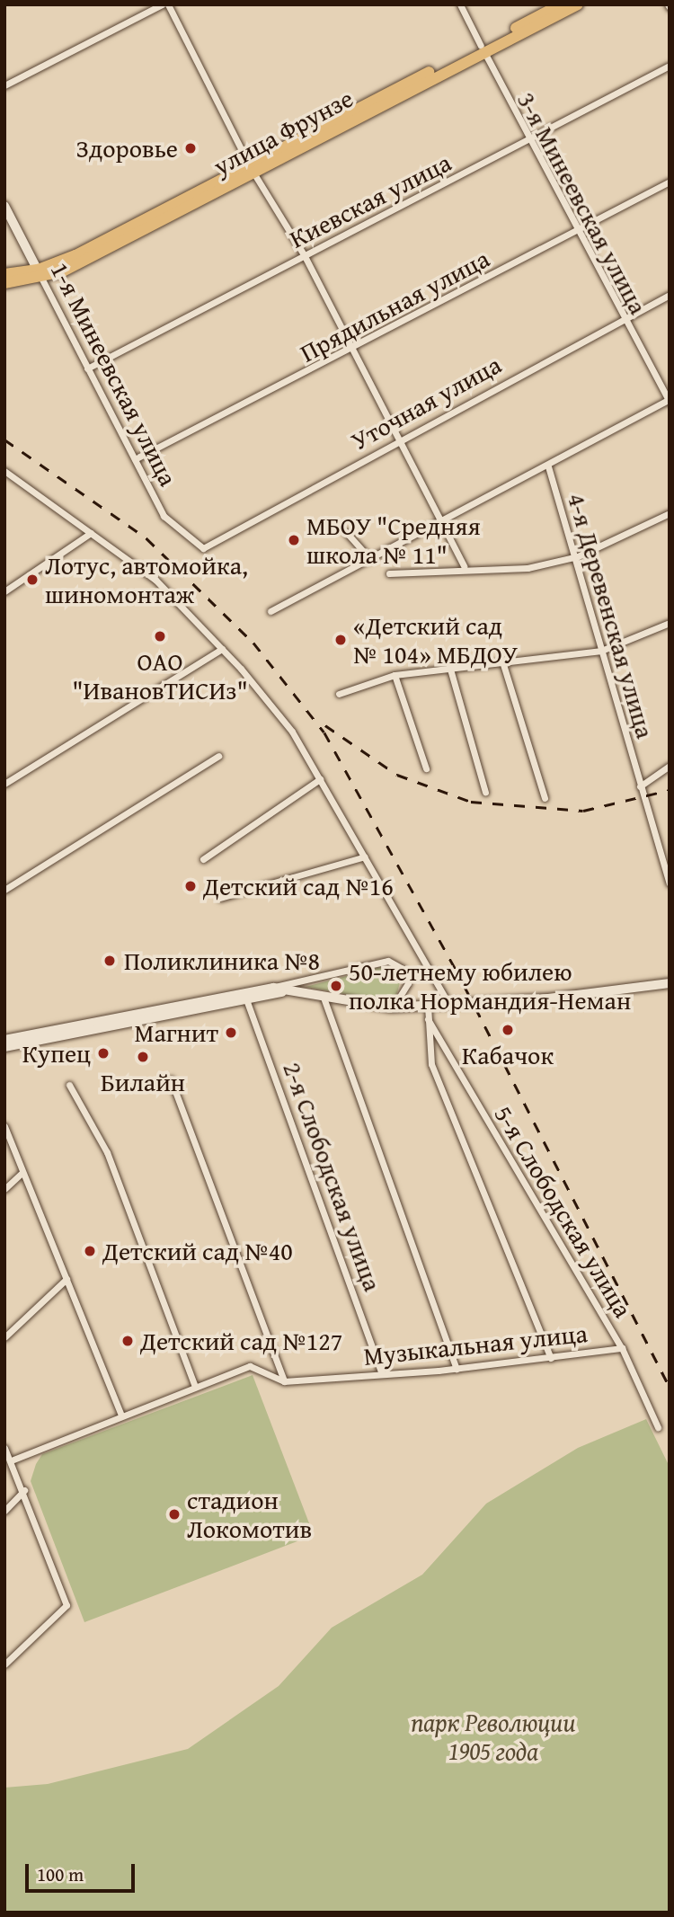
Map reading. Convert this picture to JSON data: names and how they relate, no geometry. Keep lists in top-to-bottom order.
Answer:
{
  "streets": {
    "highway": ["улица Фрунзе"],
    "street": [
      "Киевская улица",
      "3-я Минеевская улица",
      "Прядильная улица",
      "1-я Минеевская улица",
      "Уточная улица",
      "4-я Деревенская улица",
      "2-я Слободская улица",
      "5-я Слободская улица",
      "Музыкальная улица"
    ]
  },
  "crossings": [
    ["улица Фрунзе", "3-я Минеевская улица"],
    ["улица Фрунзе", "1-я Минеевская улица"],
    ["Киевская улица", "3-я Минеевская улица"],
    ["Киевская улица", "1-я Минеевская улица"],
    ["3-я Минеевская улица", "Прядильная улица"],
    ["3-я Минеевская улица", "Уточная улица"],
    ["Прядильная улица", "1-я Минеевская улица"],
    ["1-я Минеевская улица", "Уточная улица"],
    ["2-я Слободская улица", "Музыкальная улица"],
    ["5-я Слободская улица", "Музыкальная улица"]
  ],
  "parks": ["парк Революции 1905 года"],
  "places": [
    "Здоровье",
    "МБОУ \"Средняя школа № 11\"",
    "Лотус, автомойка, шиномонтаж",
    "ОАО \"ИвановТИСИз\"",
    "«Детский сад № 104» МБДОУ",
    "Детский сад №16",
    "Поликлиника №8",
    "50-летнему юбилею полка Нормандия-Неман",
    "Кабачок",
    "Магнит",
    "Купец",
    "Билайн",
    "Детский сад №40",
    "Детский сад №127",
    "стадион Локомотив"
  ],
  "scale_bar": "100 m"
}
